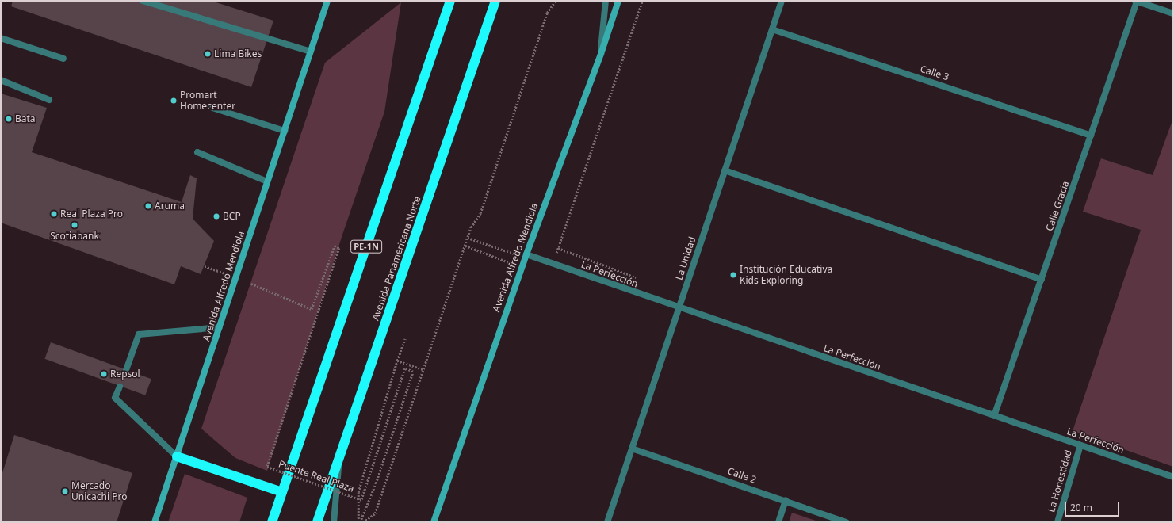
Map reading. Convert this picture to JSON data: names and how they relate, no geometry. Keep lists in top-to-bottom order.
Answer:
{
  "streets": {
    "highway": ["PE-1N", "Avenida Panamericana Norte"],
    "main road": ["Avenida Alfredo Mendiola"],
    "street": [
      "Calle 3",
      "Calle Gracia",
      "La Unidad",
      "La Perfección",
      "Calle 2",
      "La Honestidad"
    ],
    "path": ["Puente Real Plaza"]
  },
  "crossings": [
    ["Calle 3", "Calle Gracia"],
    ["Calle 3", "La Unidad"],
    ["Calle Gracia", "La Perfección"],
    ["Avenida Alfredo Mendiola", "La Perfección"],
    ["La Unidad", "La Perfección"],
    ["La Unidad", "Calle 2"],
    ["La Perfección", "La Honestidad"]
  ],
  "places": [
    "Lima Bikes",
    "Promart Homecenter",
    "Bata",
    "Aruma",
    "Real Plaza Pro",
    "BCP",
    "Scotiabank",
    "Institución Educativa Kids Exploring",
    "Repsol",
    "Mercado Unicachi Pro"
  ],
  "scale_bar": "20 m"
}
